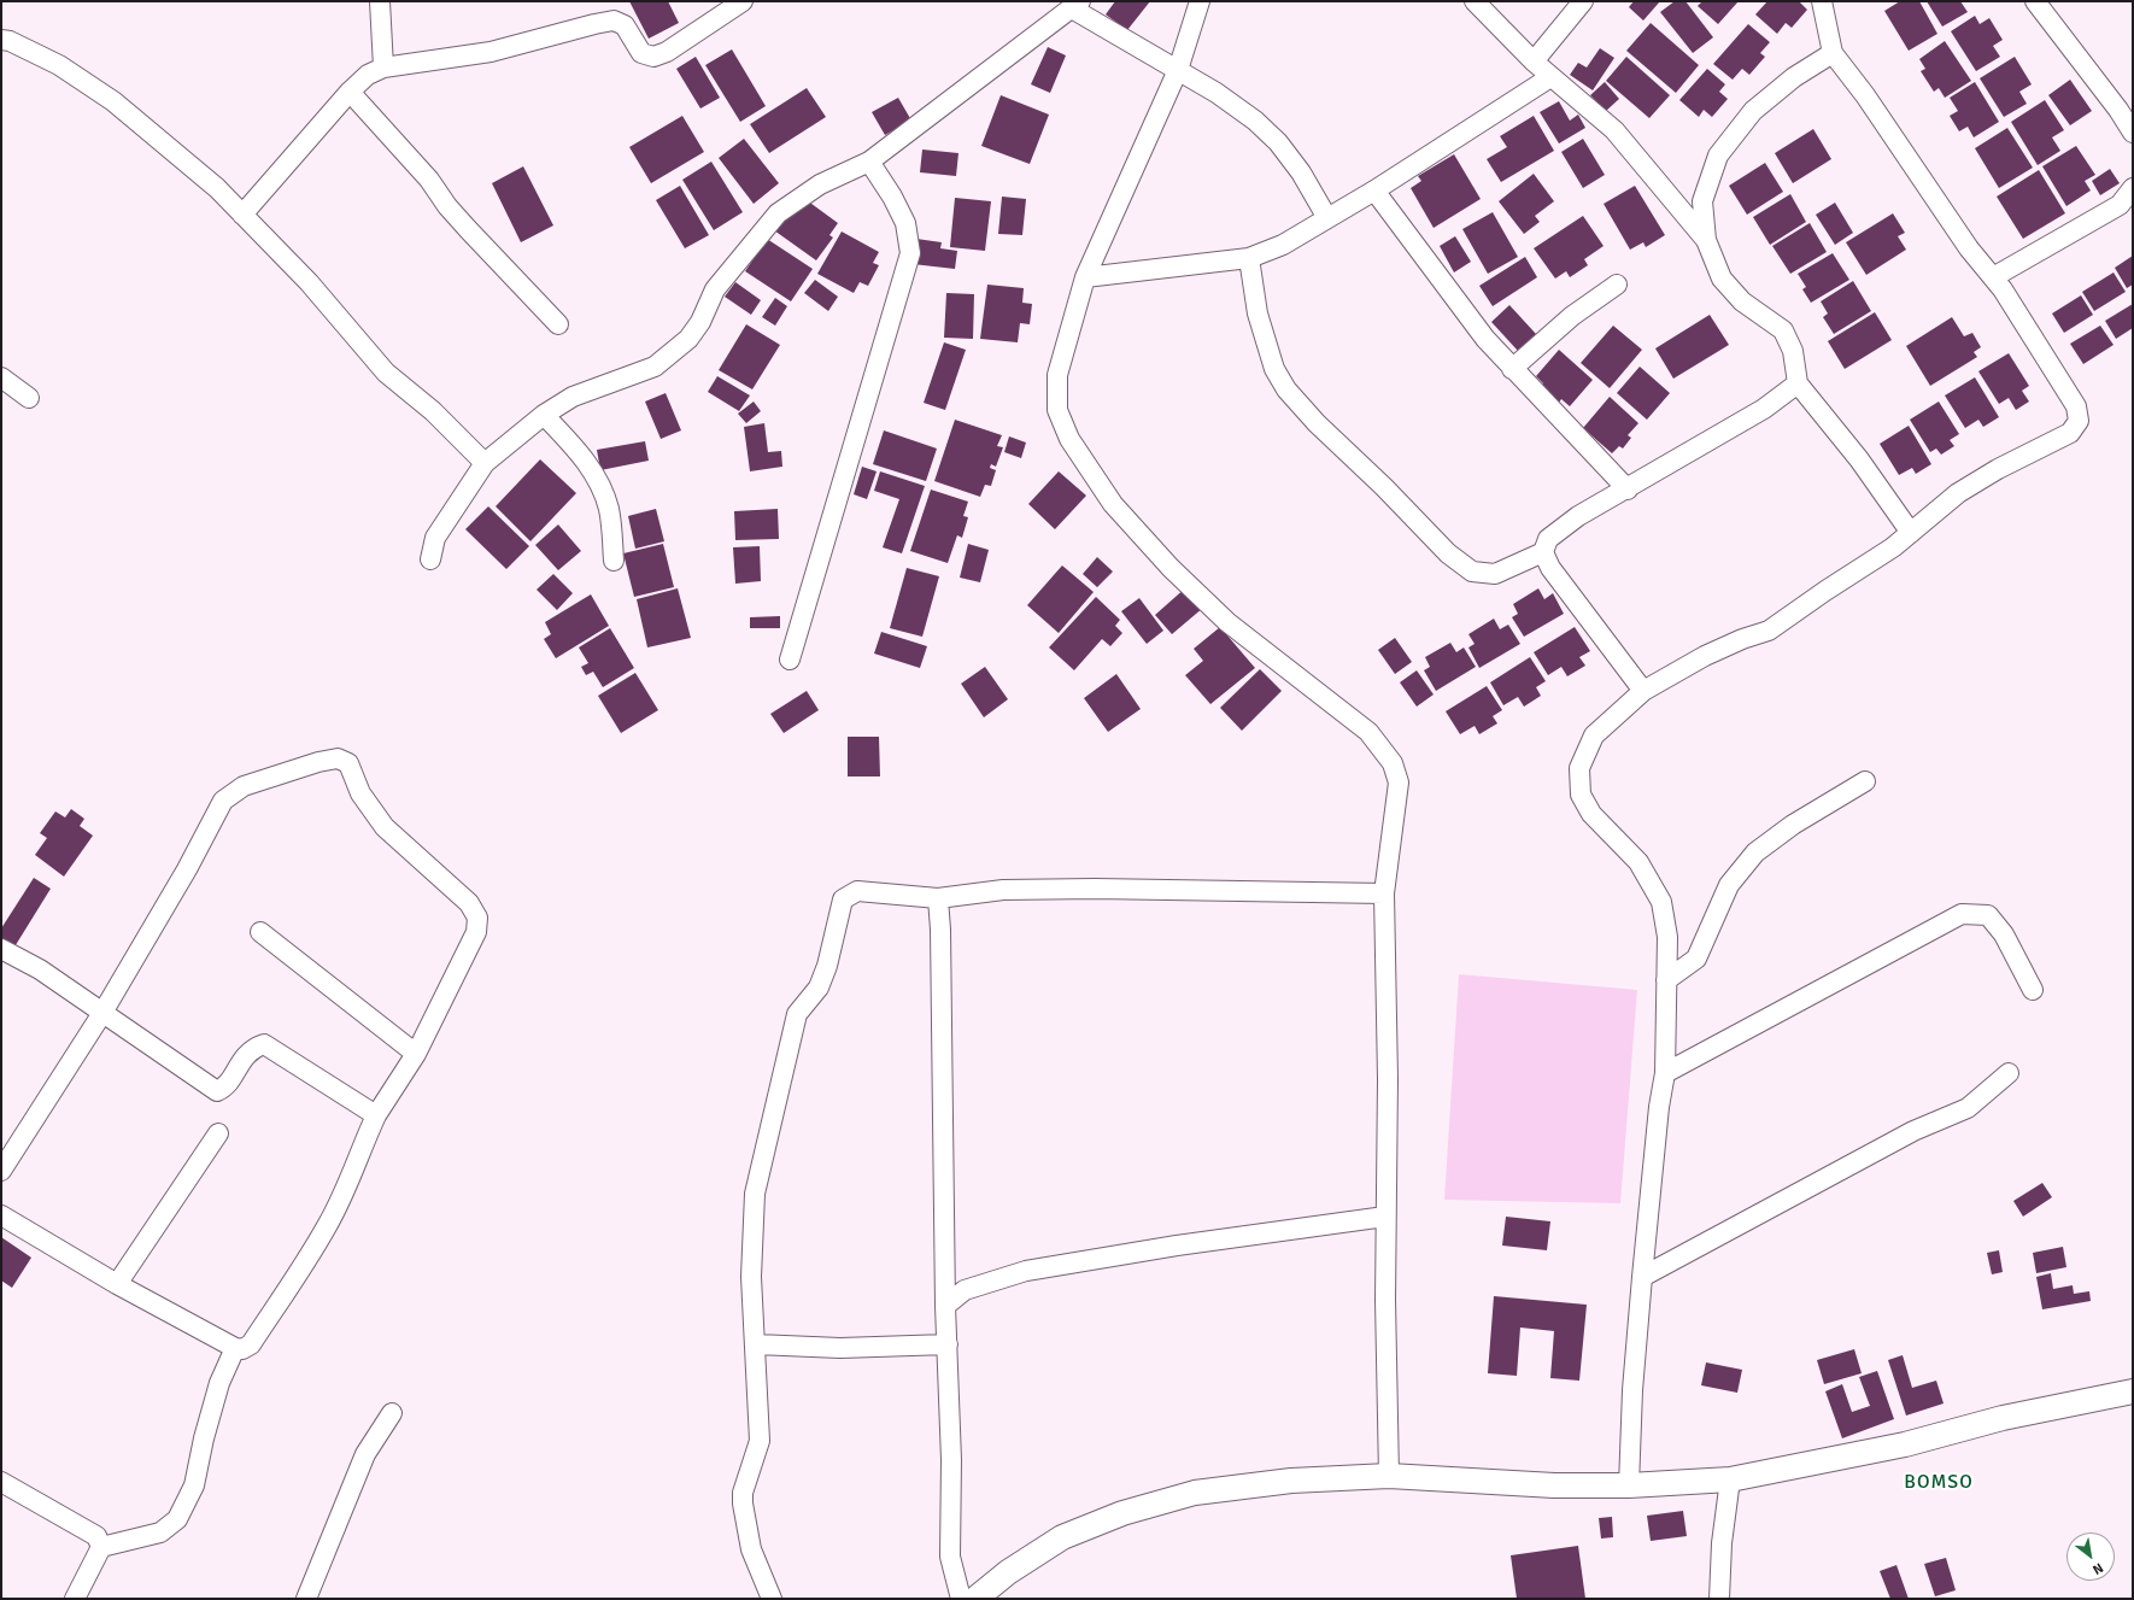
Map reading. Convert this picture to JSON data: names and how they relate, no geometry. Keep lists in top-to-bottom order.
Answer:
{
  "districts": ["BOMSO"],
  "north": "bottom right"
}
